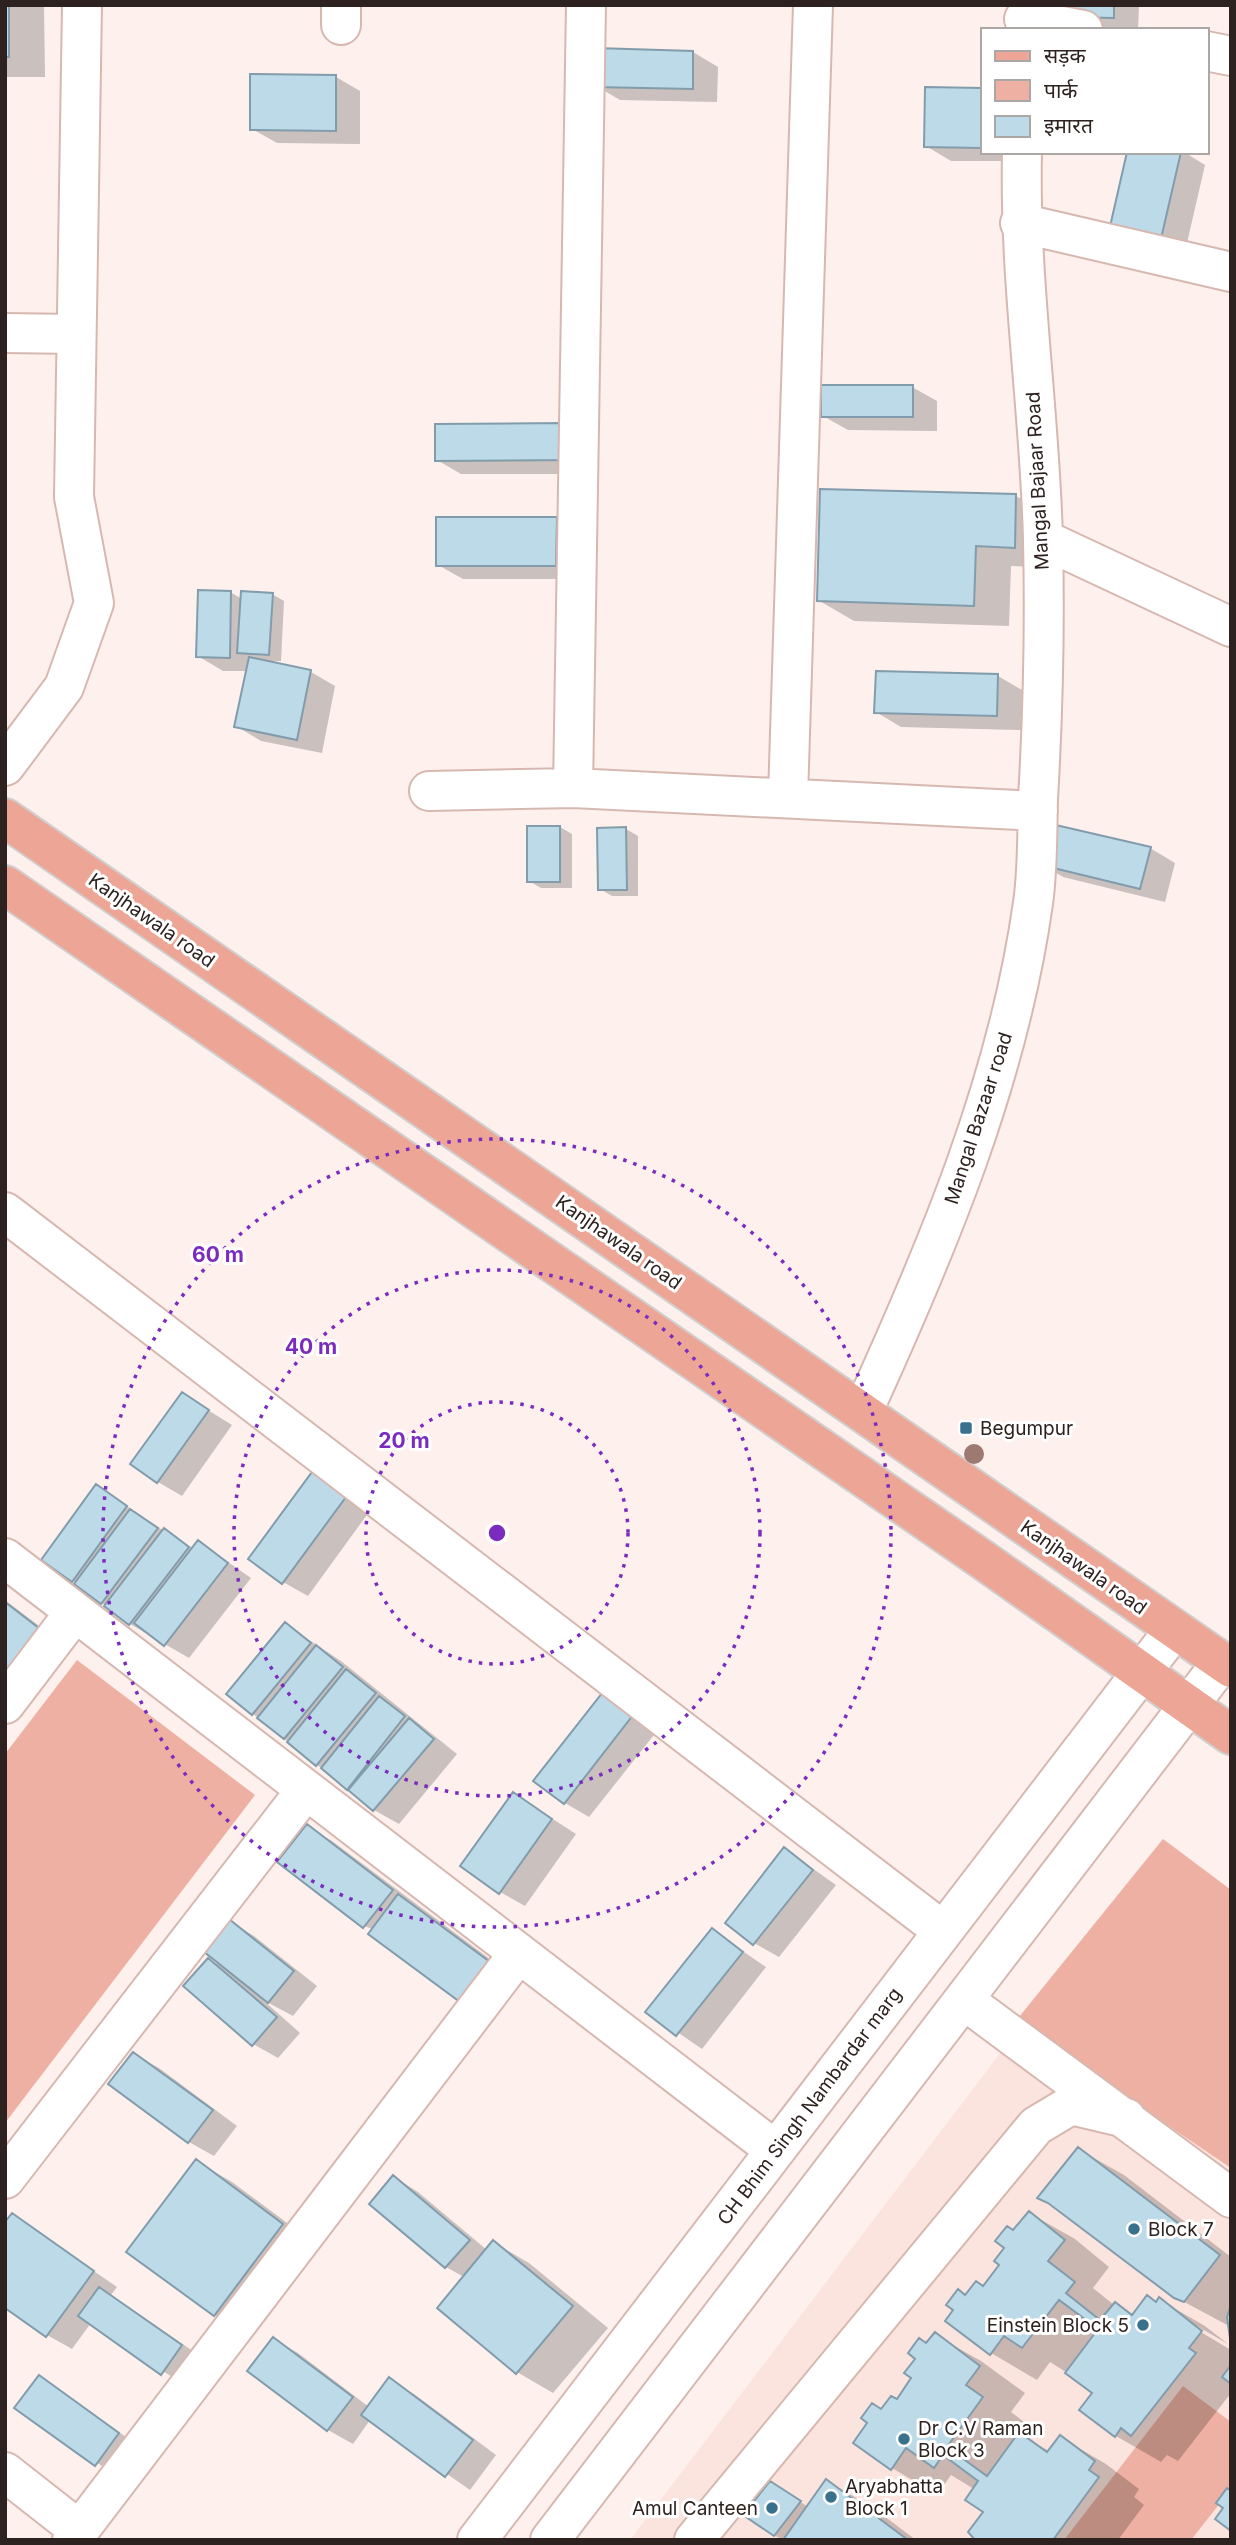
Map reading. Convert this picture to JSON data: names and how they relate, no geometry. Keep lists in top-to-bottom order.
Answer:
{
  "streets": {
    "main road": ["Kanjhawala road"],
    "street": ["Mangal Bajaar Road", "Mangal Bazaar road", "CH Bhim Singh Nambardar marg"]
  },
  "crossings": [
    ["Mangal Bajaar Road", "Mangal Bazaar road"],
    ["Kanjhawala road", "Mangal Bazaar road"],
    ["Kanjhawala road", "CH Bhim Singh Nambardar marg"]
  ],
  "places": {
    "transit": ["Begumpur"],
    "other": [
      "Block 7",
      "Einstein Block 5",
      "Dr C.V Raman Block 3",
      "Aryabhatta Block 1",
      "Amul Canteen"
    ]
  },
  "legend": ["सड़क", "पार्क", "इमारत"],
  "rings": ["60 m", "40 m", "20 m"]
}
